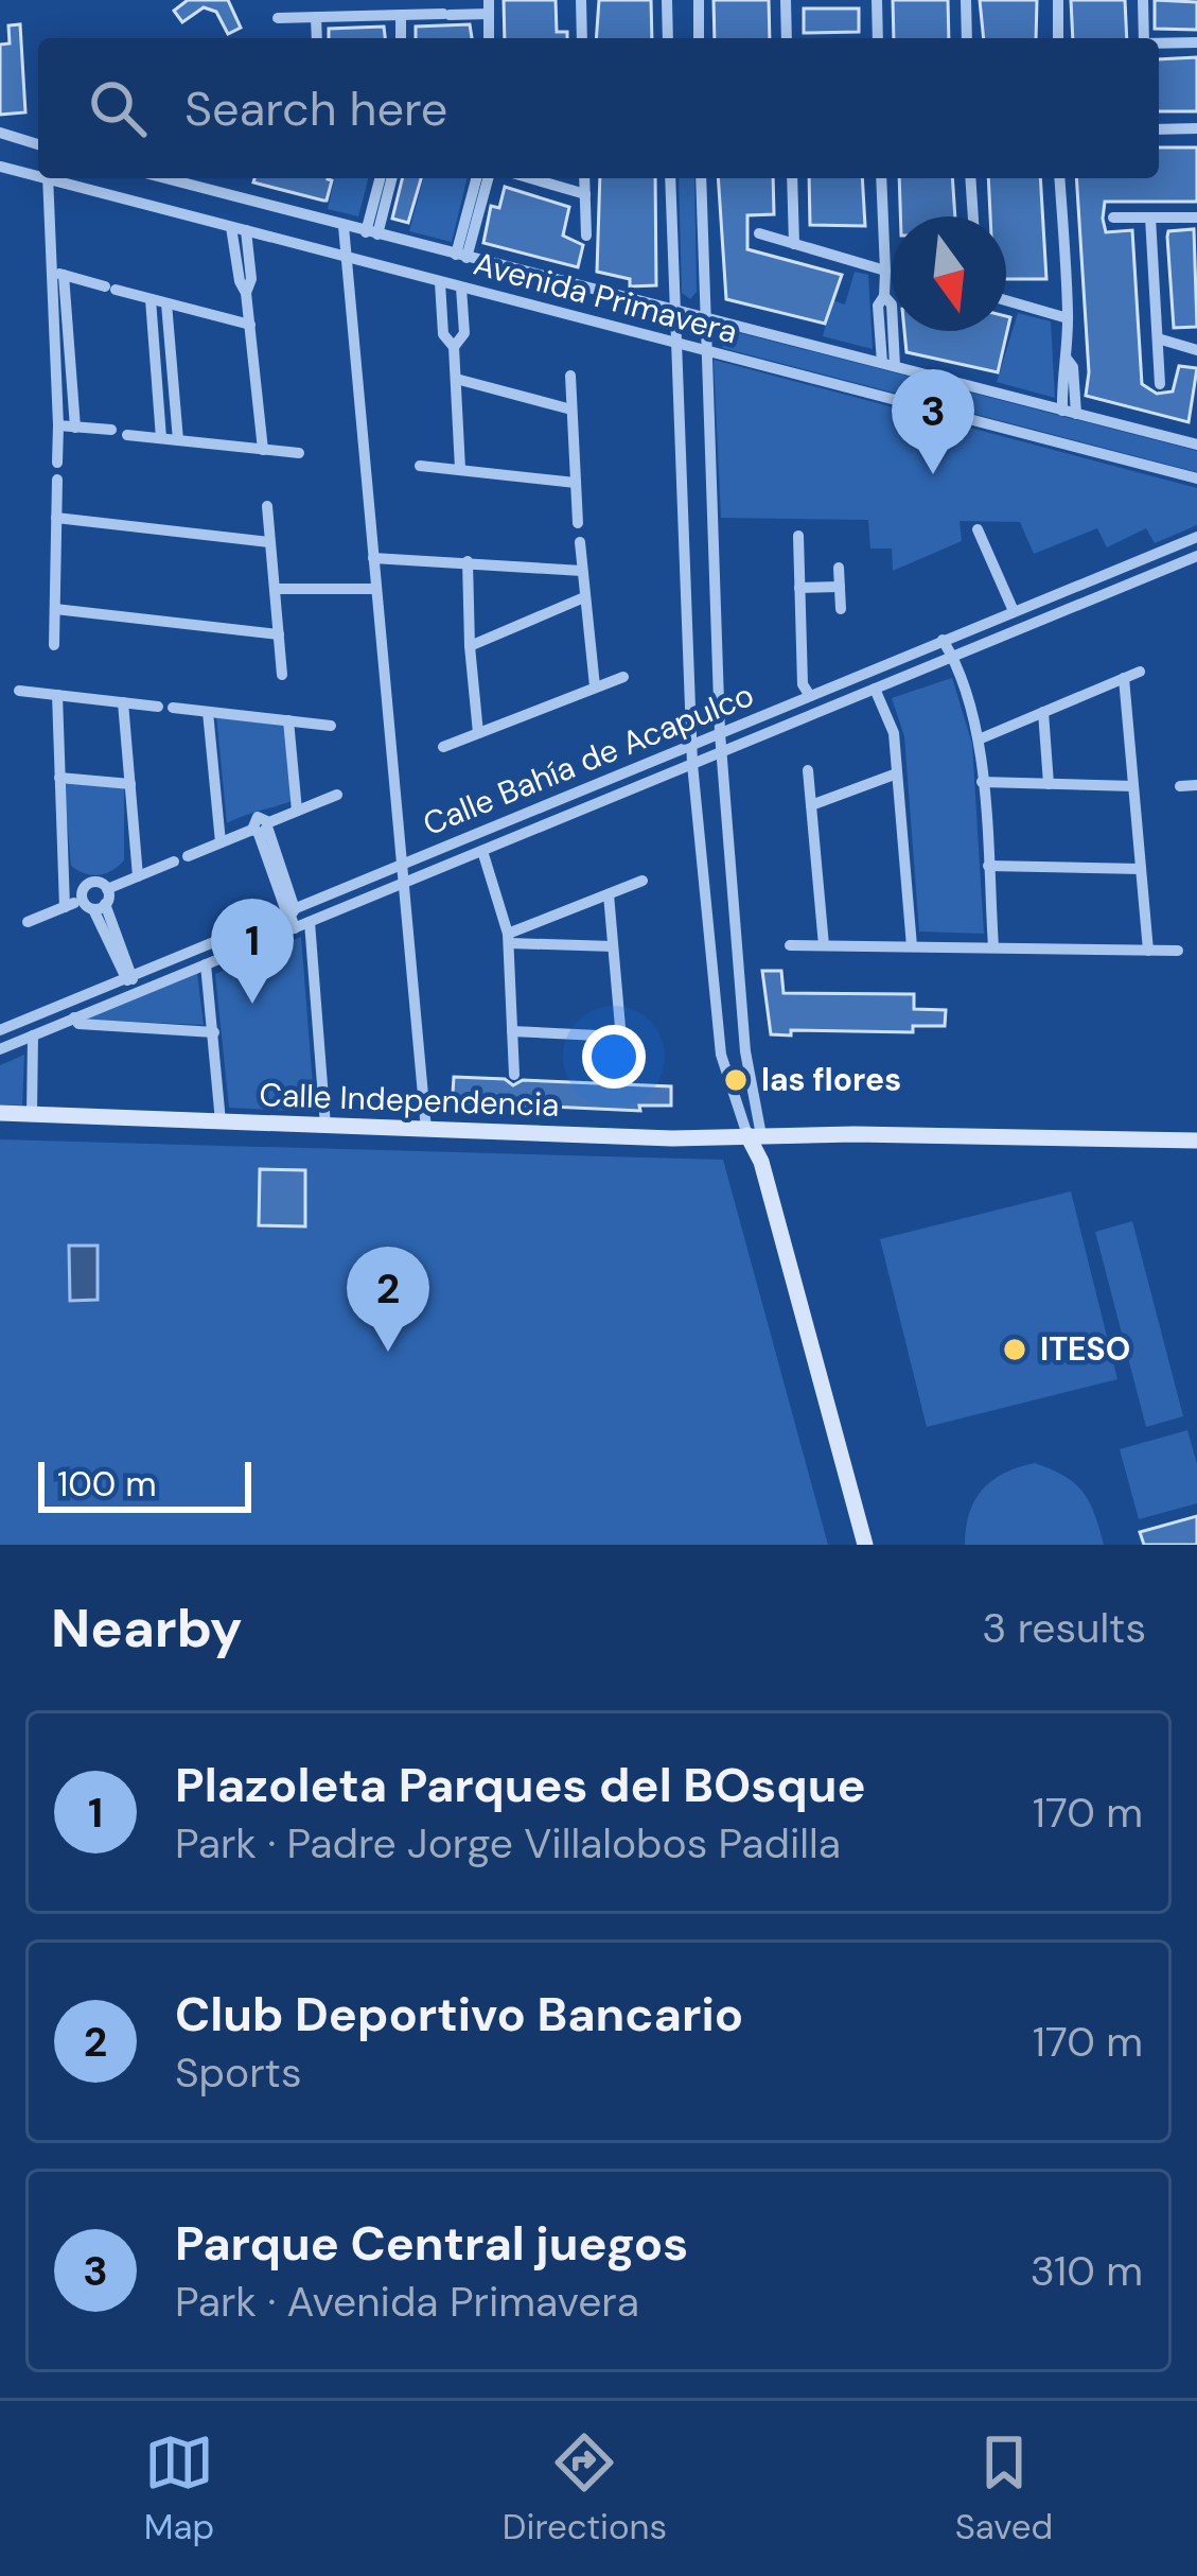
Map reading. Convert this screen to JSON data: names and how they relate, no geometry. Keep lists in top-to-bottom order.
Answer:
{
  "streets": {
    "street": ["Avenida Primavera", "Calle Bahía de Acapulco", "Calle Independencia"]
  },
  "places": ["las flores", "ITESO"],
  "scale_bar": "100 m",
  "north": "bottom",
  "page": {
    "search": "Search here",
    "pins": ["3", "1", "2"],
    "scale": "100 m",
    "heading": ["Nearby", "3 results"],
    "list": [
      {
        "mark": "1",
        "name": "Plazoleta Parques del BOsque",
        "note": "Park · Padre Jorge Villalobos Padilla",
        "value": "170 m"
      },
      {
        "mark": "2",
        "name": "Club Deportivo Bancario",
        "note": "Sports",
        "value": "170 m"
      },
      {
        "mark": "3",
        "name": "Parque Central juegos",
        "note": "Park · Avenida Primavera",
        "value": "310 m"
      }
    ],
    "nav": ["Map", "Directions", "Saved"]
  }
}
